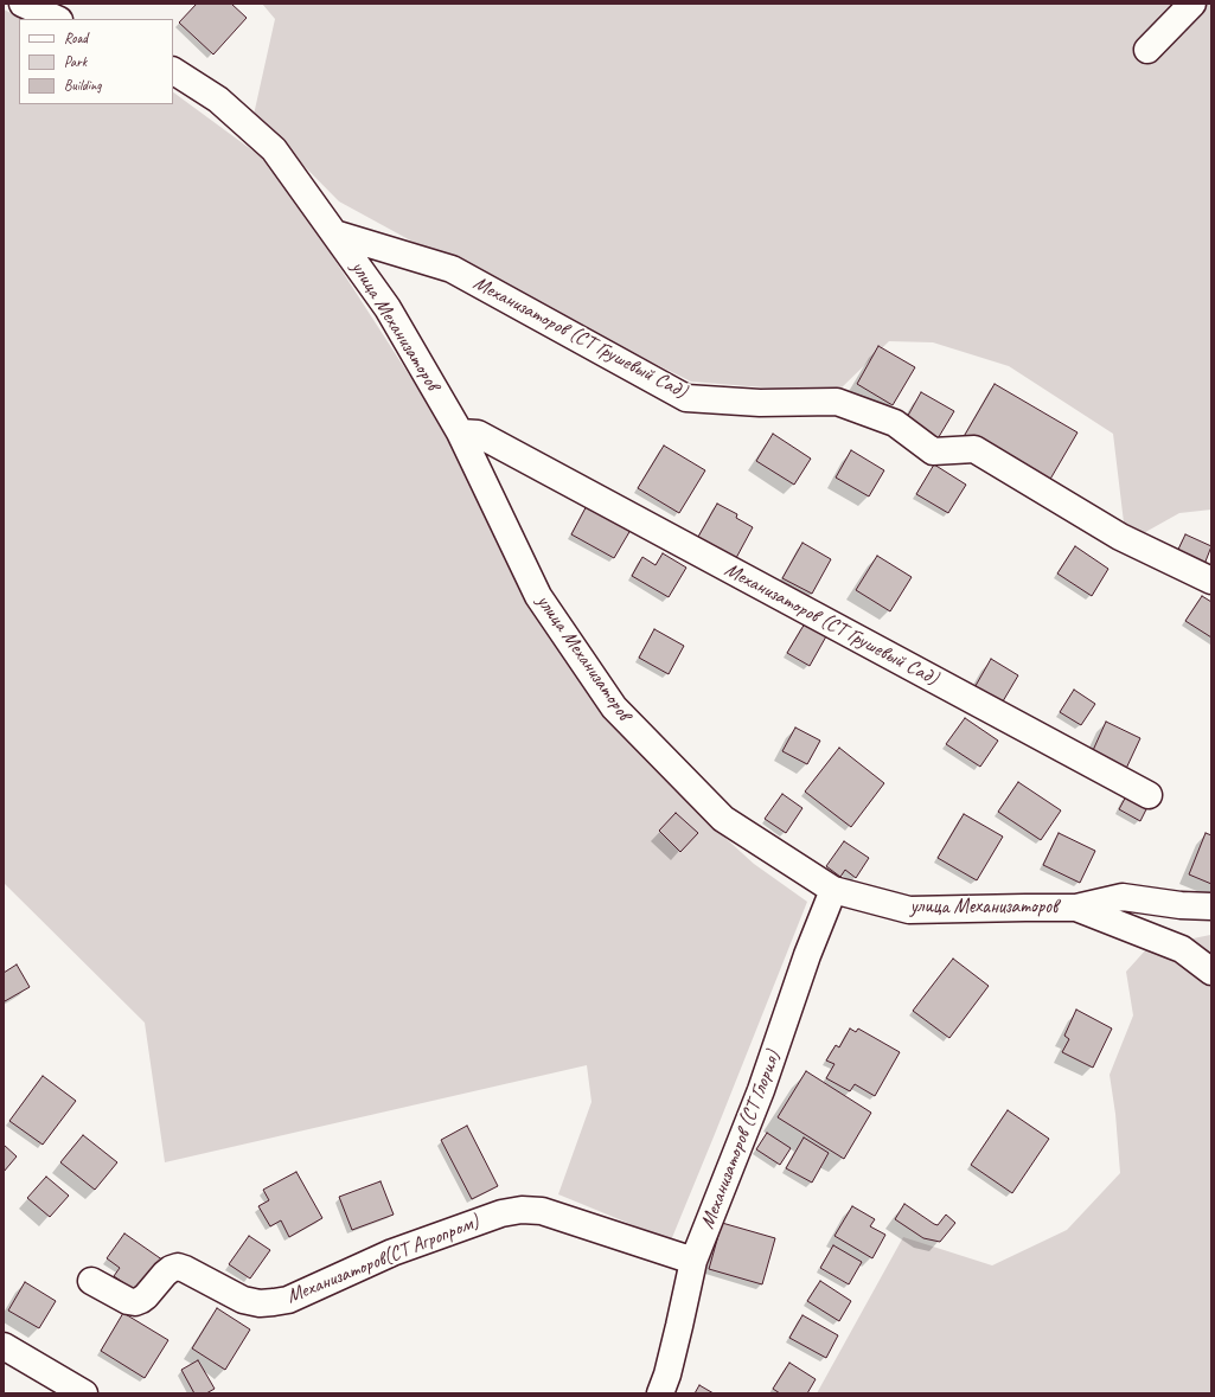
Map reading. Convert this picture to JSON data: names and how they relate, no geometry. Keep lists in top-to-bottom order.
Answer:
{
  "streets": {
    "street": [
      "улица Механизаторов",
      "Механизаторов (СТ Грушевый Сад)",
      "Механизаторов (СТ Глория)",
      "Механизаторов(СТ Агропром)"
    ]
  },
  "crossings": [
    ["улица Механизаторов", "Механизаторов (СТ Грушевый Сад)"],
    ["улица Механизаторов", "Механизаторов (СТ Глория)"],
    ["Механизаторов (СТ Глория)", "Механизаторов(СТ Агропром)"]
  ],
  "legend": ["Road", "Park", "Building"]
}
